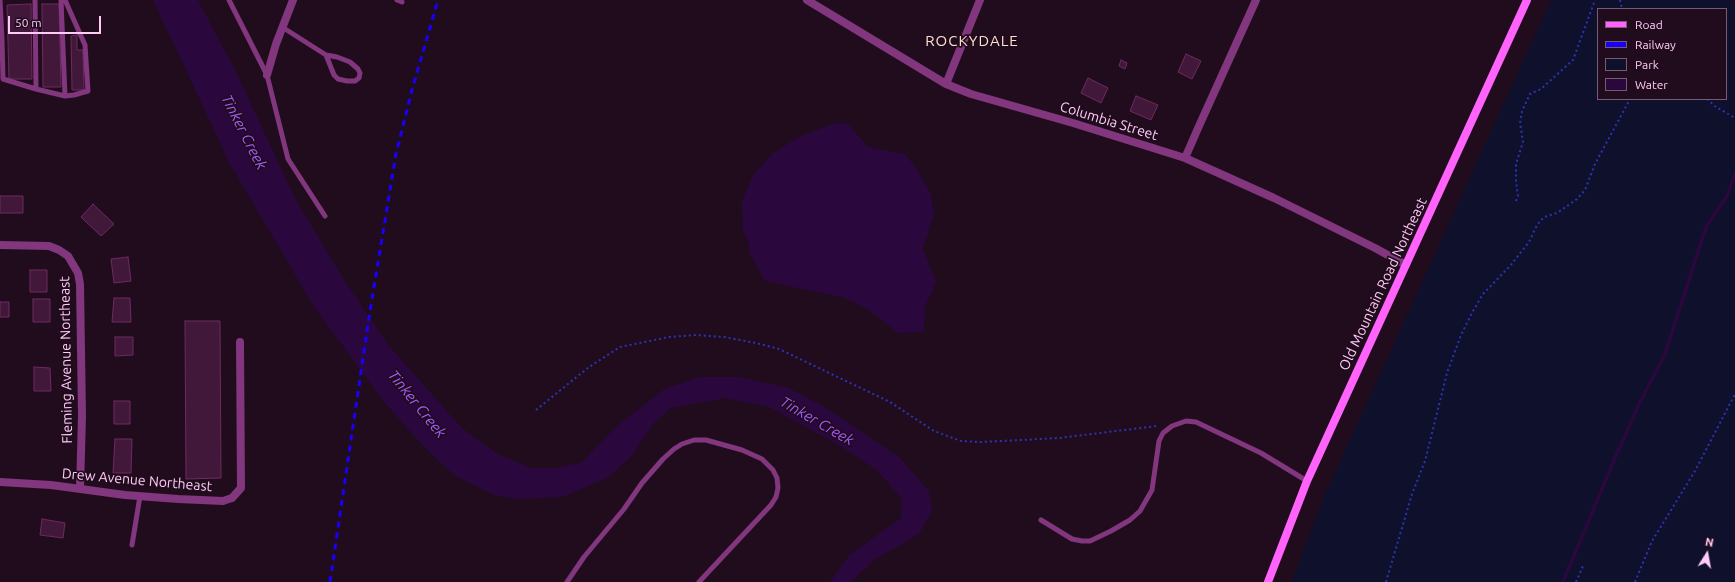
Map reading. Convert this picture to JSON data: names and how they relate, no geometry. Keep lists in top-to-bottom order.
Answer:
{
  "streets": {
    "street": [
      "Columbia Street",
      "Old Mountain Road Northeast",
      "Fleming Avenue Northeast",
      "Drew Avenue Northeast"
    ]
  },
  "crossings": [
    ["Columbia Street", "Old Mountain Road Northeast"],
    ["Fleming Avenue Northeast", "Drew Avenue Northeast"]
  ],
  "districts": ["ROCKYDALE"],
  "water": ["Tinker Creek"],
  "legend": [
    "Road",
    "Railway",
    "Park",
    "Water"
  ],
  "scale_bar": "50 m",
  "north": "top"
}
